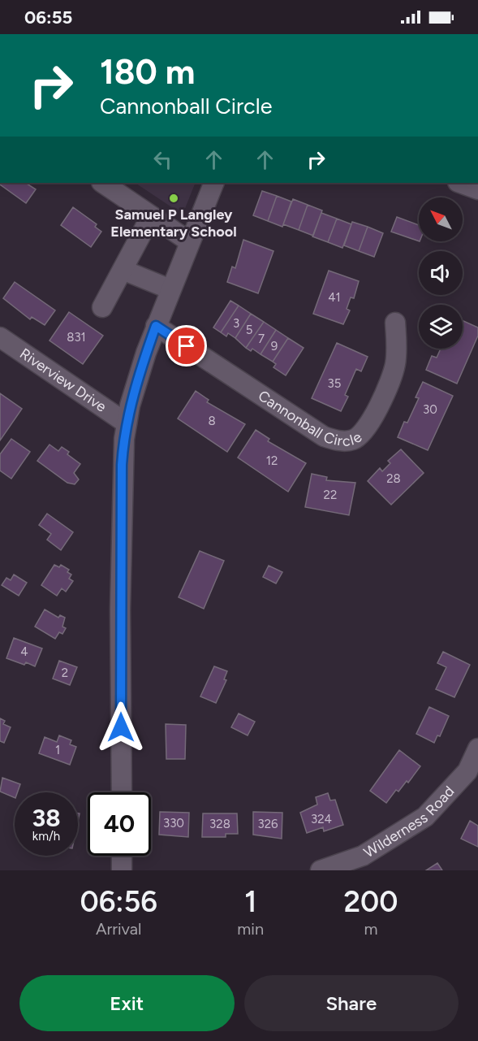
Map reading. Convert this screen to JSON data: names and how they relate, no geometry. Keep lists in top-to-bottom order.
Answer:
{
  "streets": {
    "street": ["Riverview Drive", "Cannonball Circle", "Wilderness Road"]
  },
  "places": ["Samuel P Langley Elementary School"],
  "house_numbers": [
    "41",
    "3",
    "5",
    "831",
    "7",
    "9",
    "35",
    "30",
    "8",
    "12",
    "28",
    "22",
    "4",
    "2",
    "1",
    "324",
    "330",
    "328",
    "326"
  ],
  "north": "top left",
  "page": {
    "status": "06:55",
    "turn": ["180 m", "Cannonball Circle"],
    "speed": "38 km/h",
    "limit": "40",
    "eta": [
      "06:56",
      "Arrival",
      "1",
      "min",
      "200",
      "m"
    ],
    "buttons": ["Exit", "Share"]
  }
}
